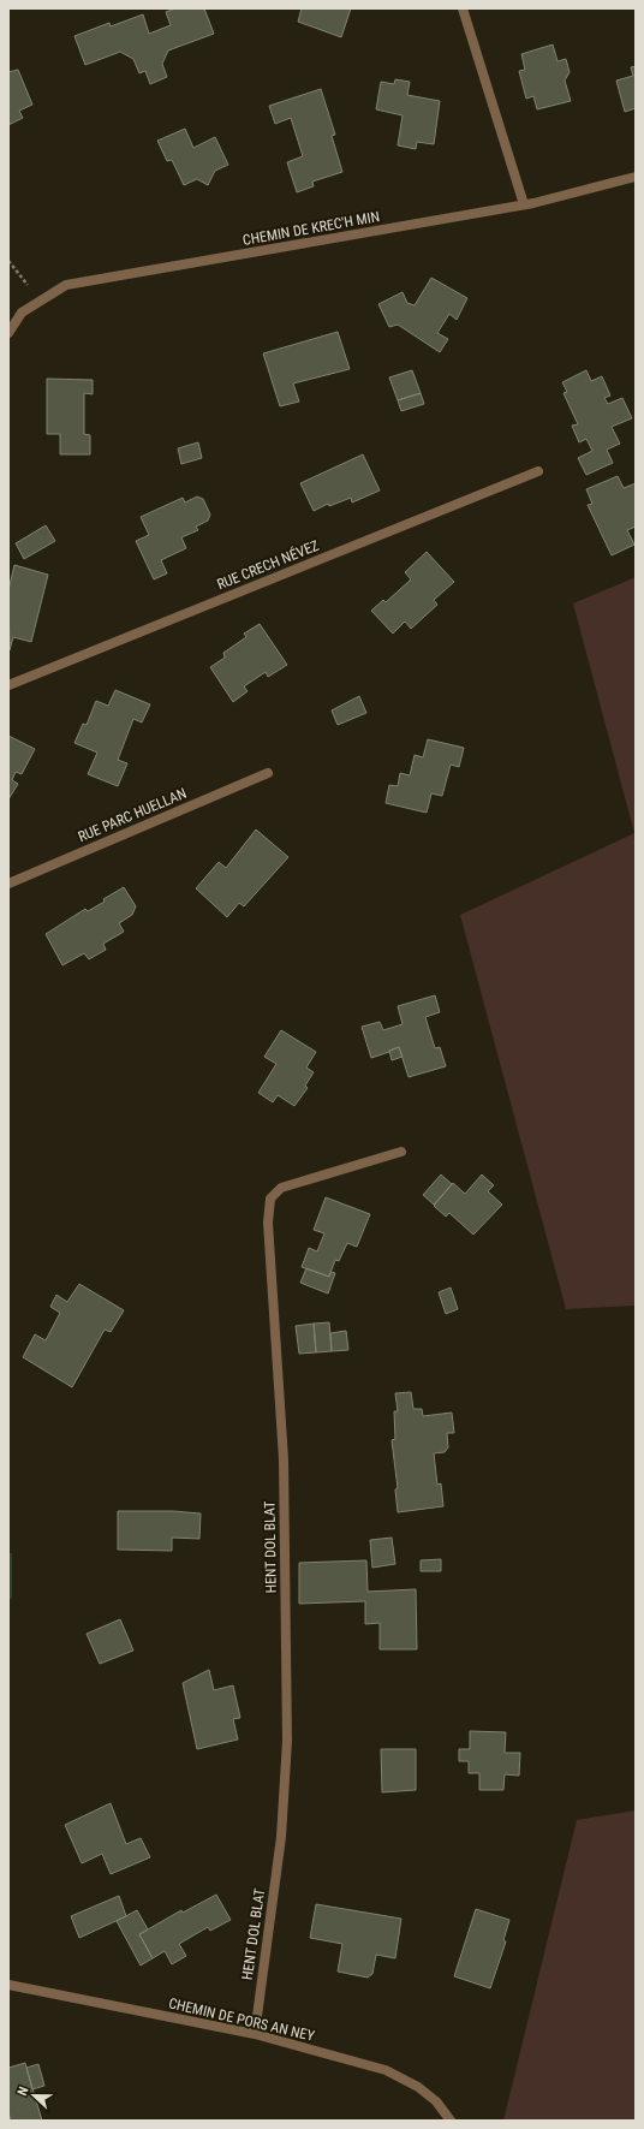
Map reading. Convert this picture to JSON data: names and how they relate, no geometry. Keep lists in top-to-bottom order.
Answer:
{
  "streets": {
    "street": [
      "CHEMIN DE KREC'H MIN",
      "RUE CRECH NÉVEZ",
      "RUE PARC HUELLAN",
      "HENT DOL BLAT",
      "CHEMIN DE PORS AN NEY"
    ]
  },
  "crossings": [
    ["HENT DOL BLAT", "CHEMIN DE PORS AN NEY"]
  ],
  "north": "left"
}
